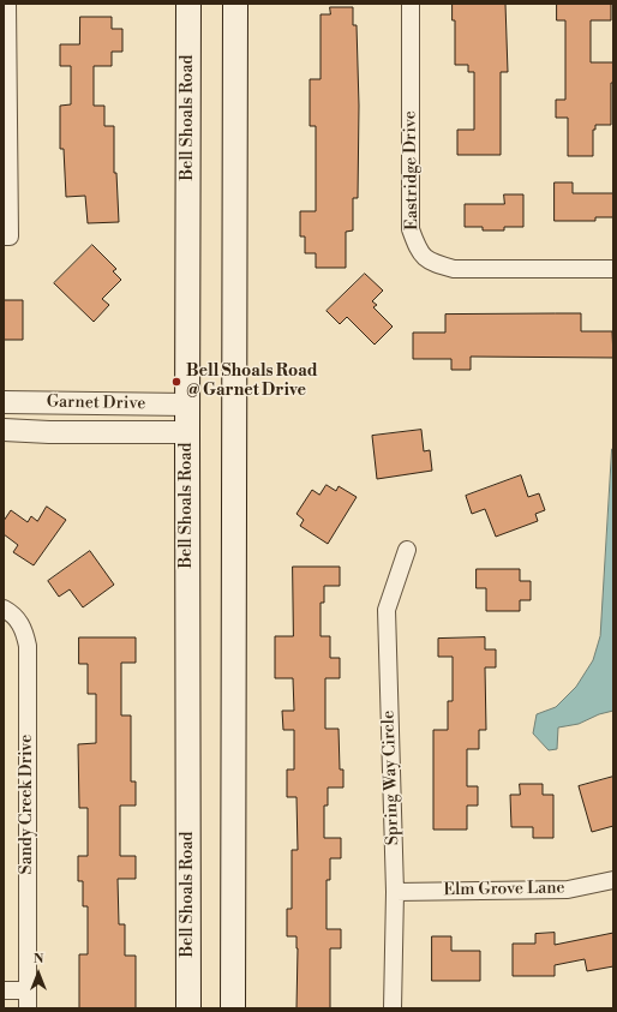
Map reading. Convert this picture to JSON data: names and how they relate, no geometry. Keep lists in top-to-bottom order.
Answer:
{
  "streets": {
    "main road": ["Bell Shoals Road"],
    "street": [
      "Eastridge Drive",
      "Garnet Drive",
      "Spring Way Circle",
      "Sandy Creek Drive",
      "Elm Grove Lane"
    ]
  },
  "crossings": [
    ["Bell Shoals Road", "Garnet Drive"],
    ["Spring Way Circle", "Elm Grove Lane"]
  ],
  "places": ["Bell Shoals Road @ Garnet Drive"],
  "north": "top"
}
